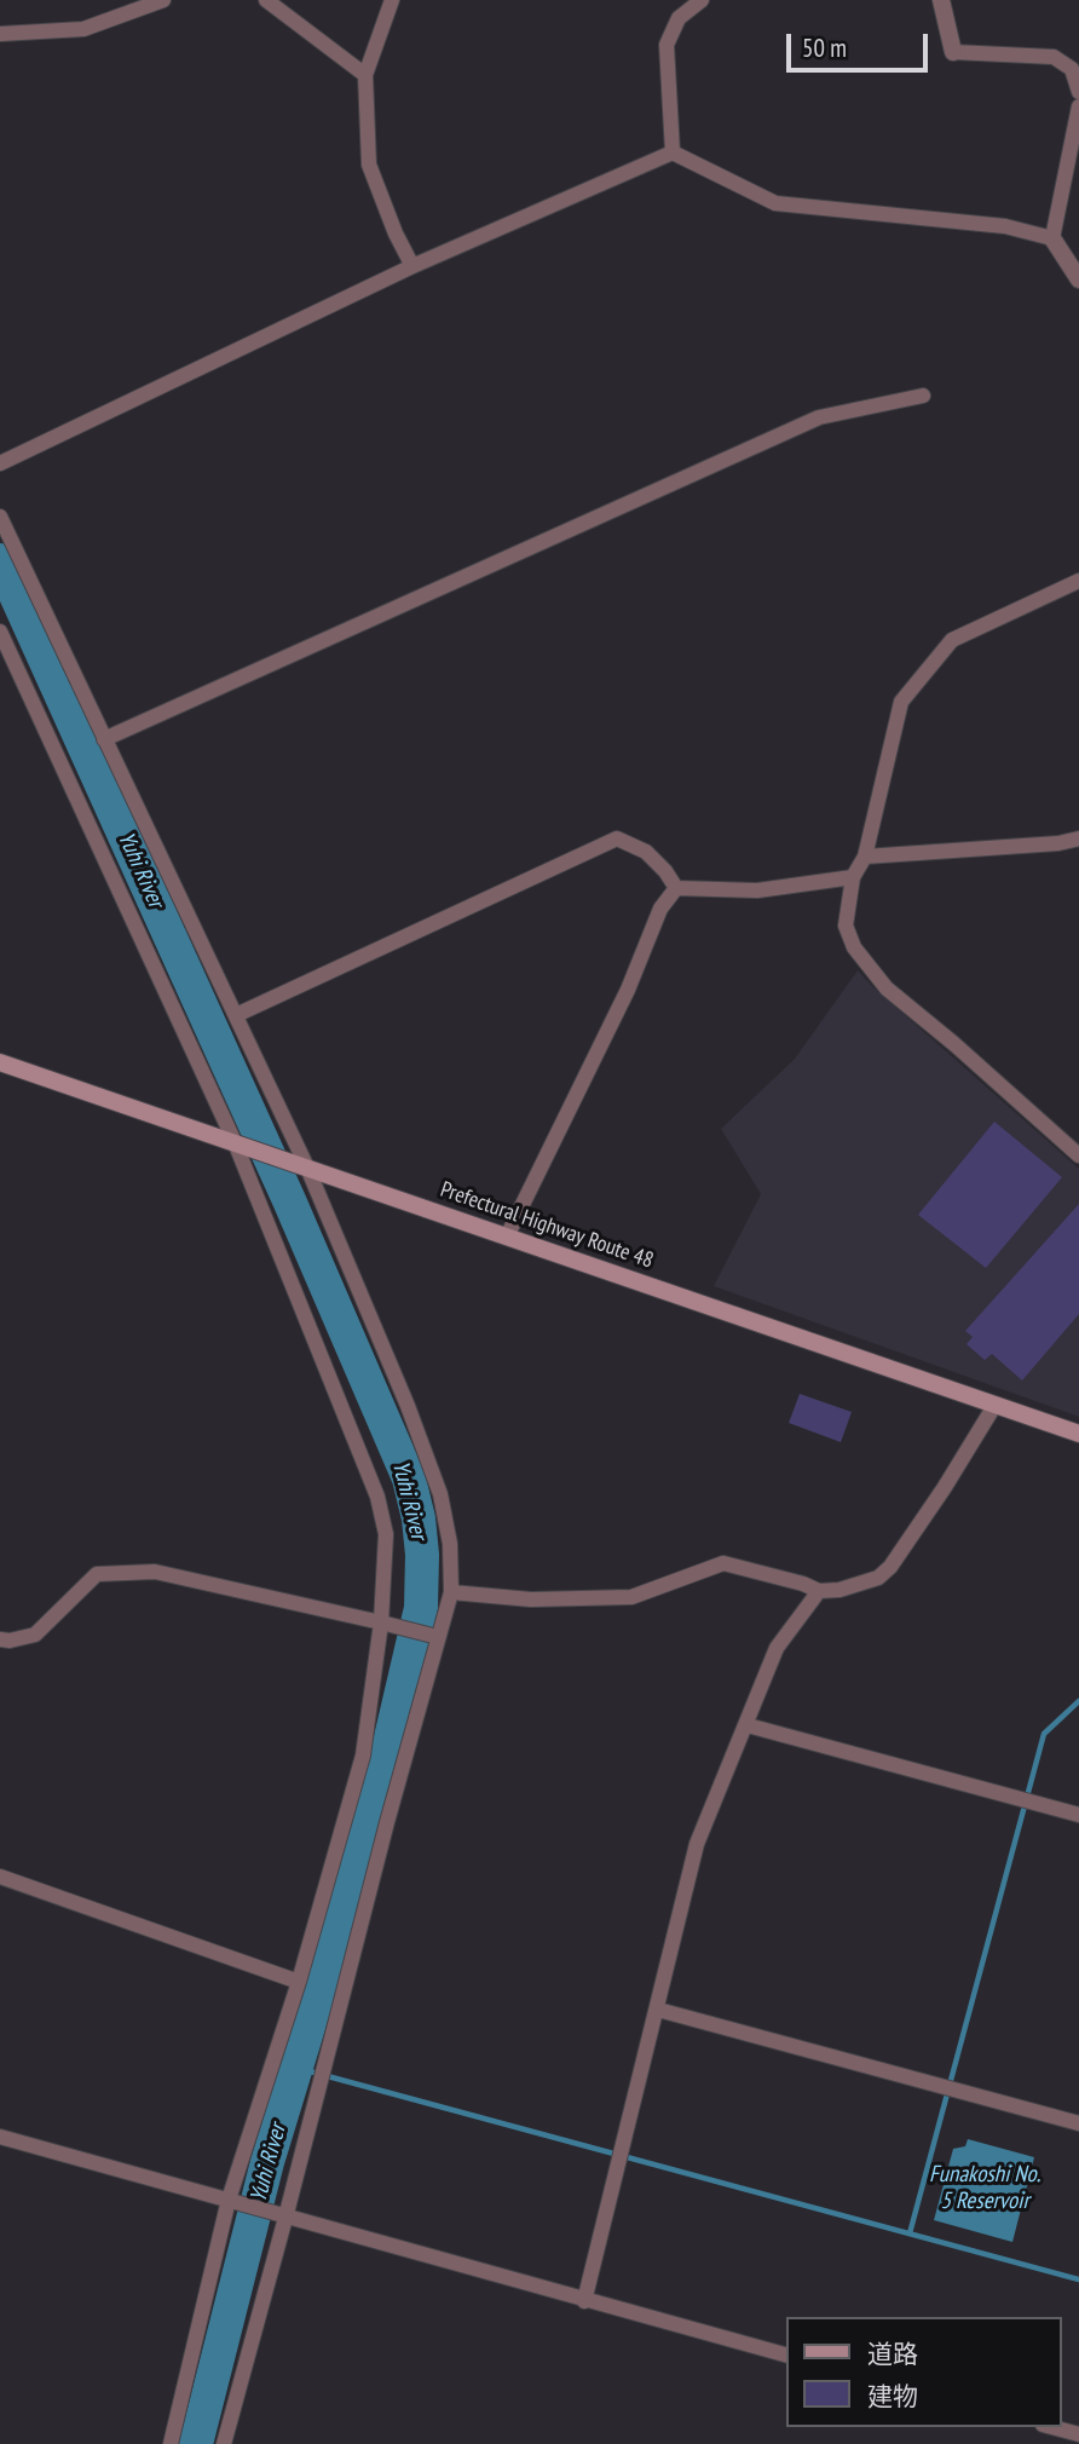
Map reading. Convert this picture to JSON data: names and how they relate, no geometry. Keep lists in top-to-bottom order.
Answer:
{
  "streets": {
    "main road": ["Prefectural Highway Route 48"]
  },
  "water": ["Yuhi River", "Funakoshi No. 5 Reservoir"],
  "legend": ["道路", "建物"],
  "scale_bar": "50 m"
}
